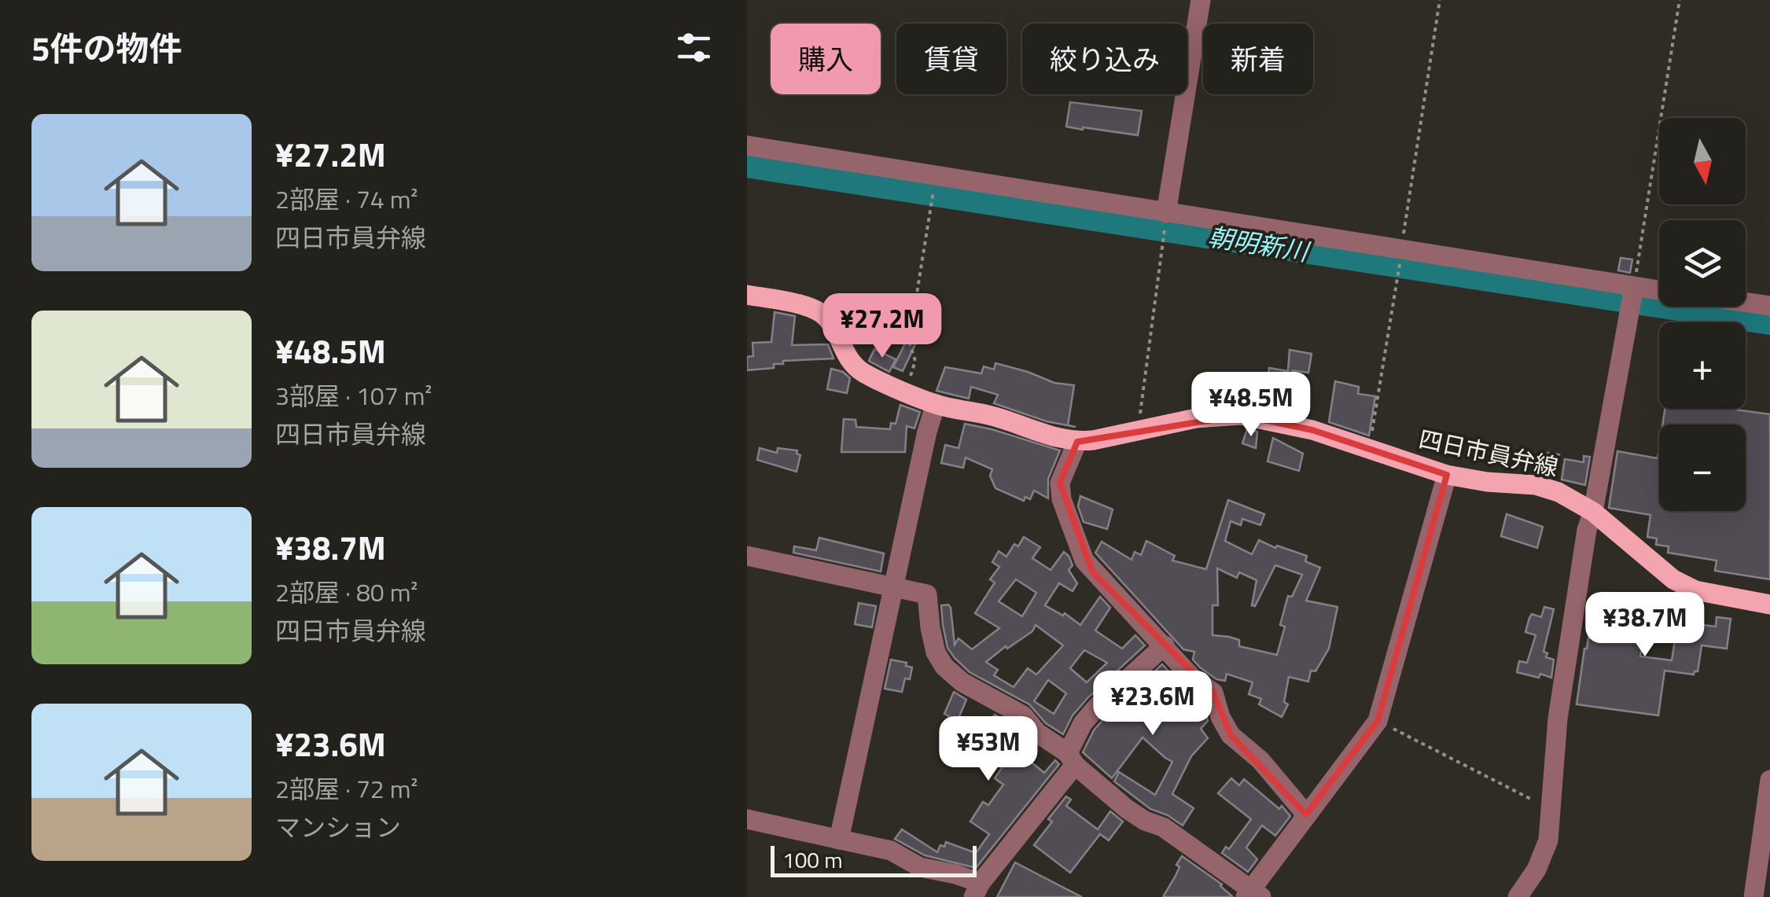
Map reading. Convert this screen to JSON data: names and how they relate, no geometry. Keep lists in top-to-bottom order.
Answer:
{
  "streets": {
    "main road": ["四日市員弁線"]
  },
  "water": ["朝明新川"],
  "scale_bar": "100 m",
  "north": "bottom",
  "page": {
    "heading": "5件の物件",
    "chip": [
      "購入",
      "賃貸",
      "絞り込み",
      "新着"
    ],
    "list": [
      {
        "name": "¥27.2M",
        "note": "2部屋 · 74 m² · 四日市員弁線"
      },
      {
        "name": "¥48.5M",
        "note": "3部屋 · 107 m² · 四日市員弁線"
      },
      {
        "name": "¥38.7M",
        "note": "2部屋 · 80 m² · 四日市員弁線"
      },
      {
        "name": "¥23.6M",
        "note": "2部屋 · 72 m² · マンション"
      }
    ],
    "map_buttons": ["+", "−"],
    "price": [
      "¥27.2M",
      "¥48.5M",
      "¥38.7M",
      "¥23.6M",
      "¥53M"
    ],
    "scale": "100 m"
  }
}
